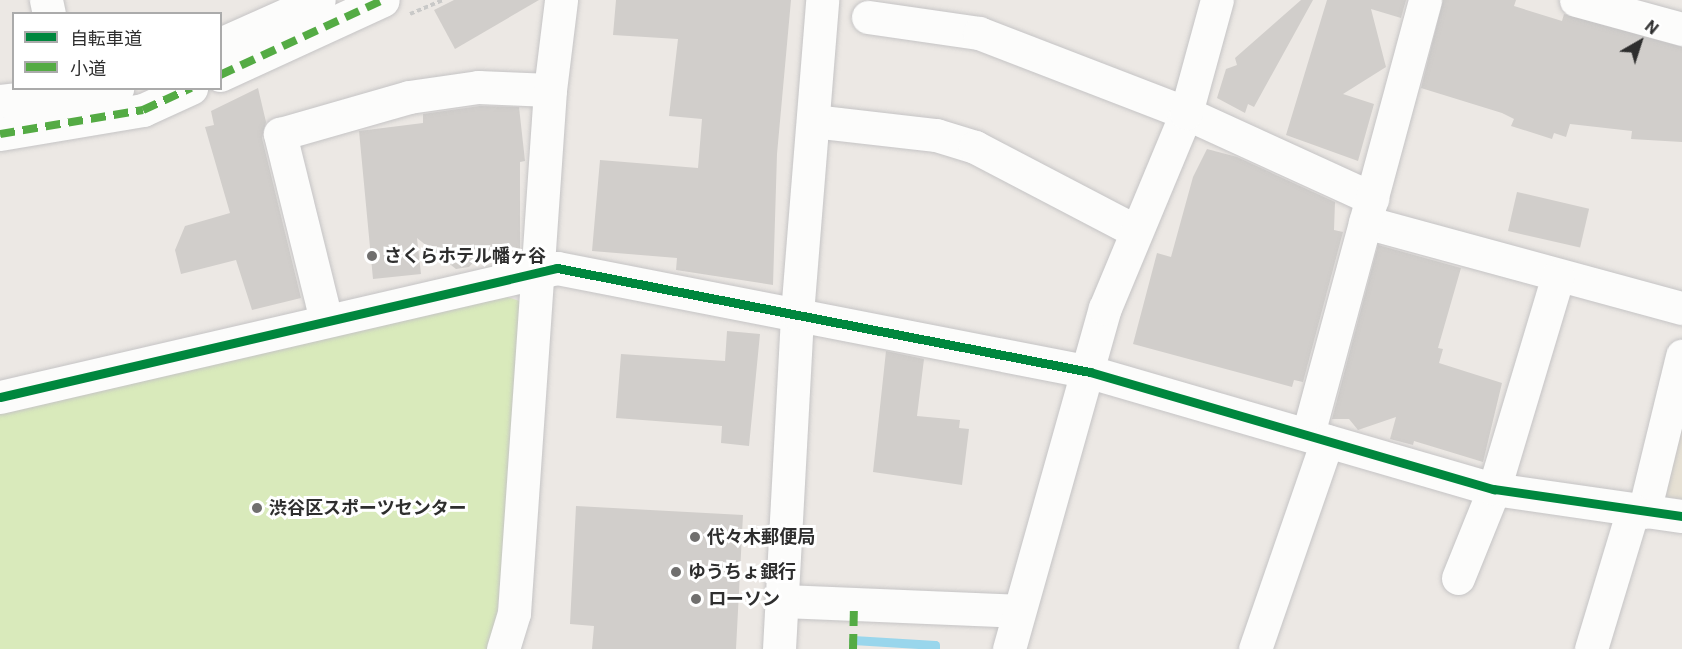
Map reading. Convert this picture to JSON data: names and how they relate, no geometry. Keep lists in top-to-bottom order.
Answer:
{
  "places": [
    "さくらホテル幡ヶ谷",
    "渋谷区スポーツセンター",
    "代々木郵便局",
    "ゆうちょ銀行",
    "ローソン"
  ],
  "legend": ["自転車道", "小道"],
  "north": "top right"
}
